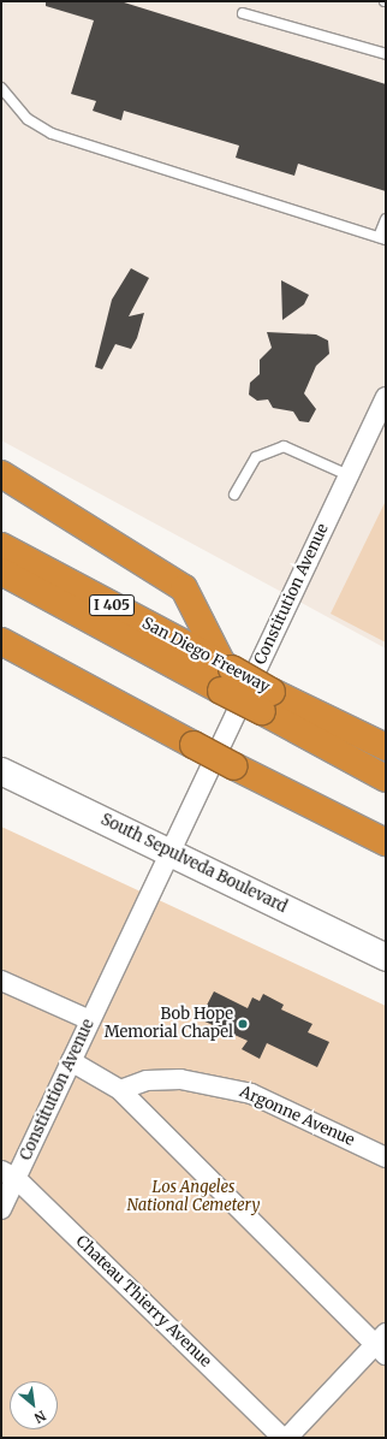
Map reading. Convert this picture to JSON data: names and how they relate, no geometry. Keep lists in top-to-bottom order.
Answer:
{
  "streets": {
    "highway": ["I 405", "San Diego Freeway"],
    "main road": ["South Sepulveda Boulevard"],
    "street": ["Constitution Avenue", "Argonne Avenue", "Chateau Thierry Avenue"]
  },
  "crossings": [
    ["Constitution Avenue", "South Sepulveda Boulevard"],
    ["Constitution Avenue", "Chateau Thierry Avenue"]
  ],
  "parks": ["Los Angeles National Cemetery"],
  "places": ["Bob Hope Memorial Chapel"],
  "north": "bottom right"
}
